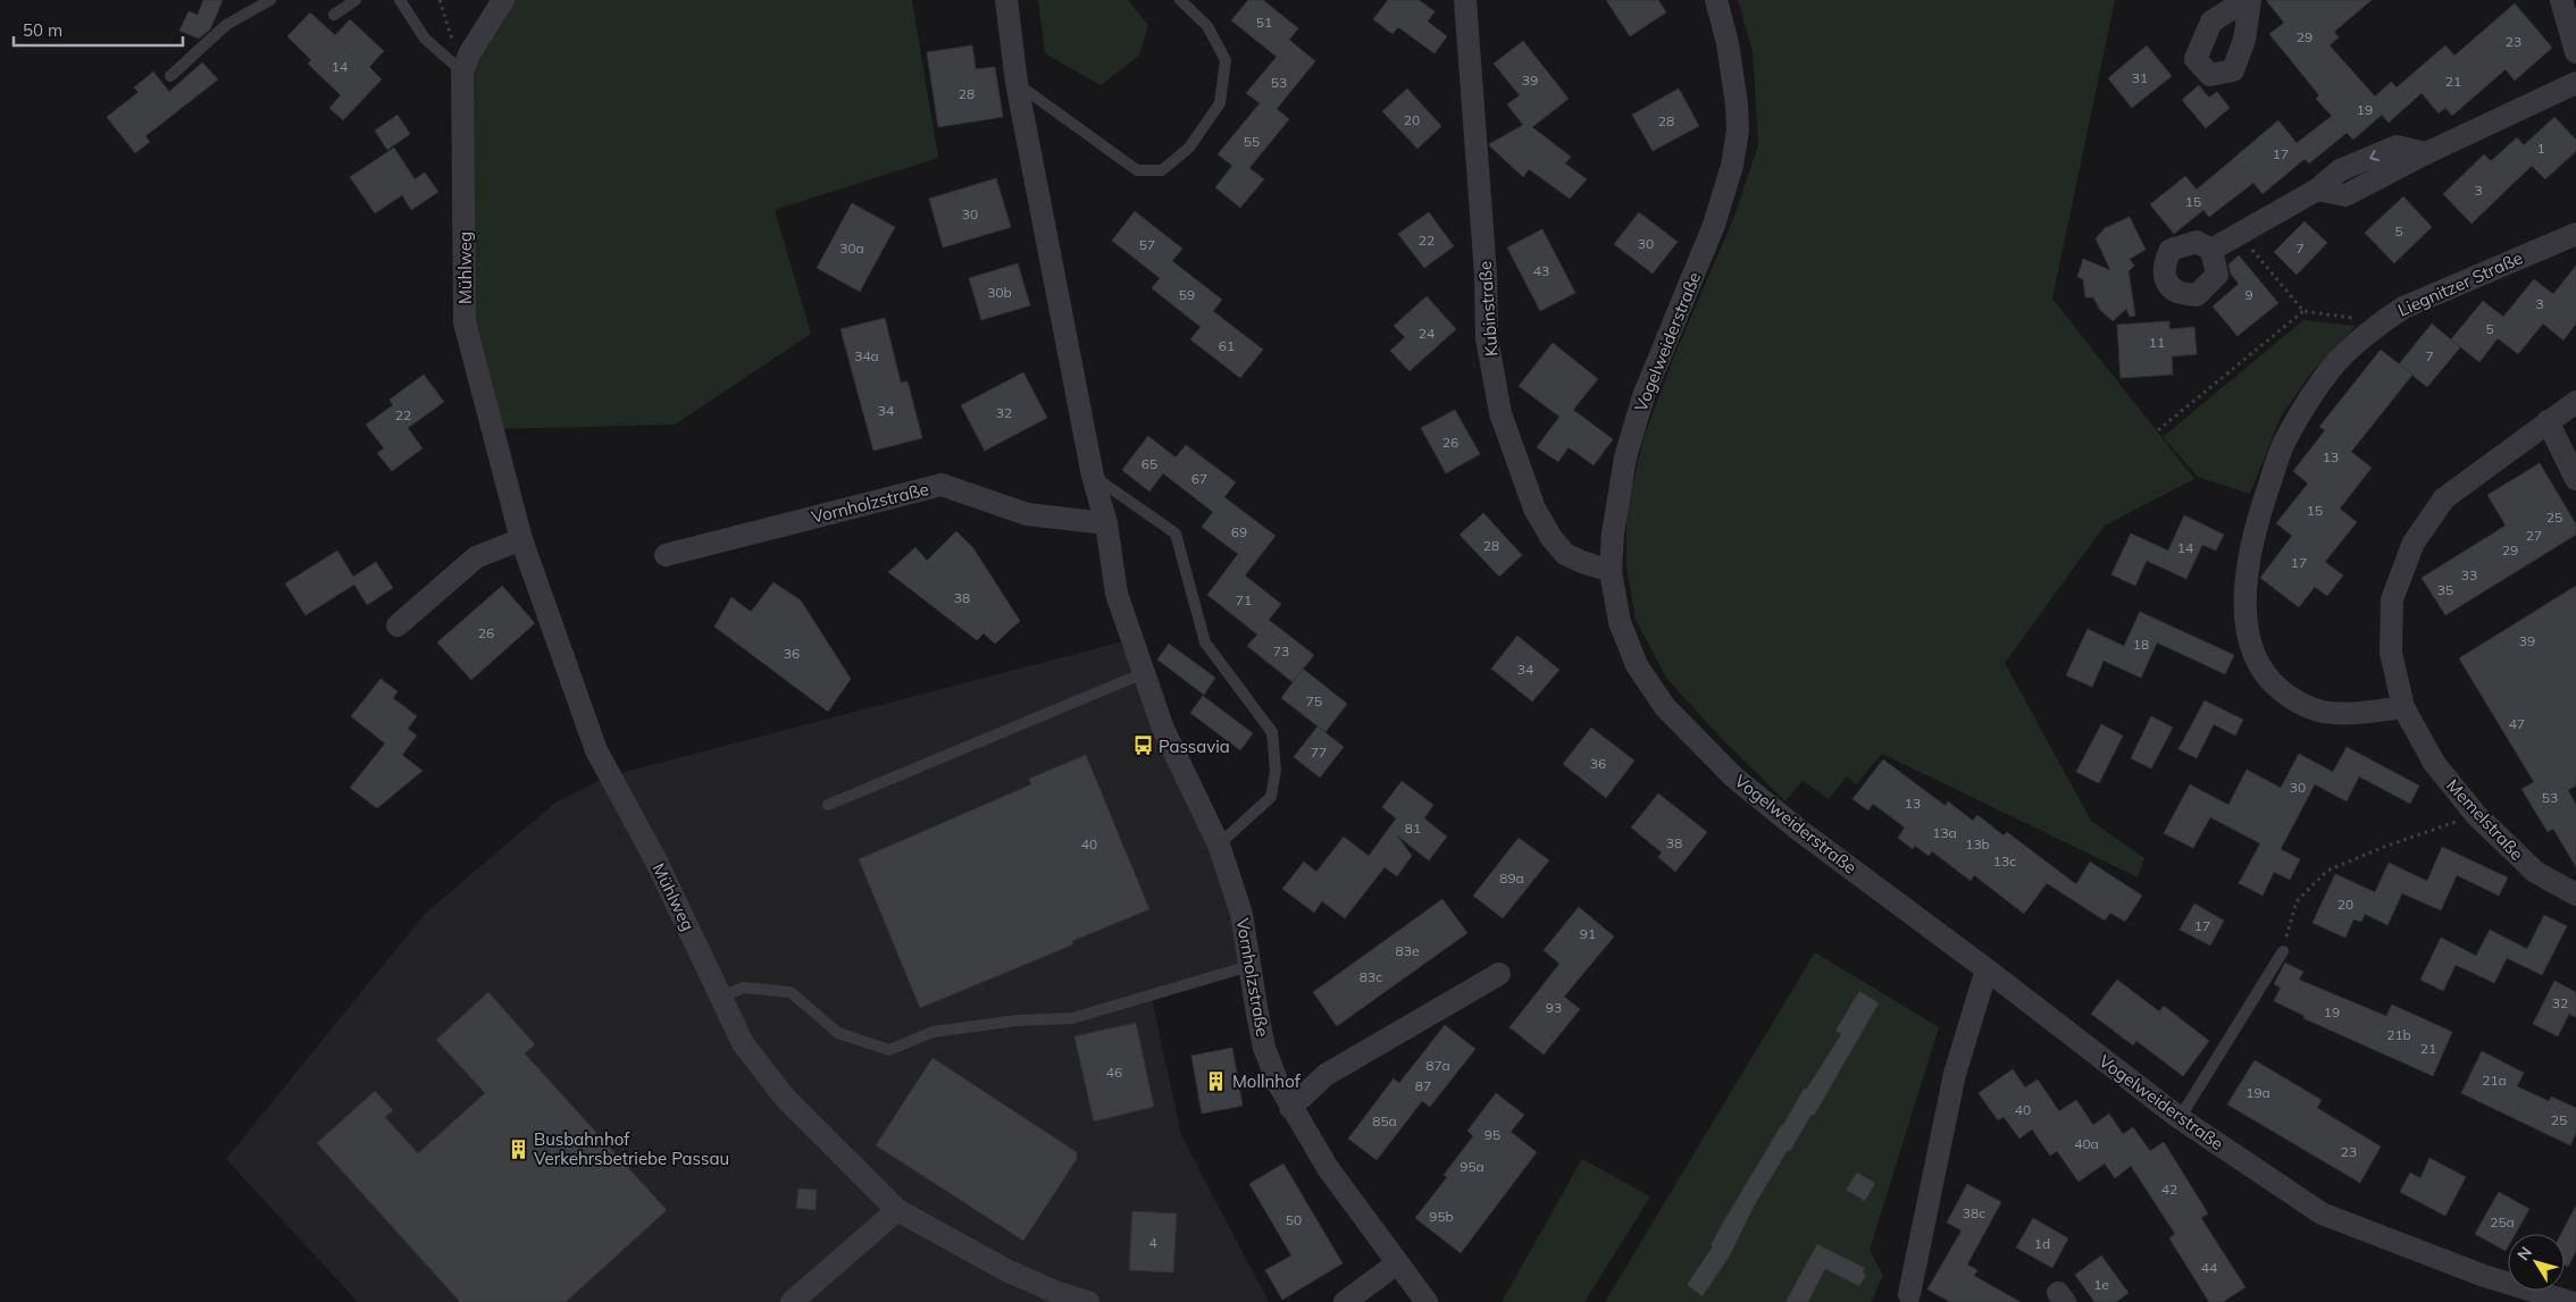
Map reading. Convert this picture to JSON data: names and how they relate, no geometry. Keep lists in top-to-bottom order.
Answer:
{
  "streets": {
    "street": [
      "Mühlweg",
      "Liegnitzer Straße",
      "Kubinstraße",
      "Vogelweiderstraße",
      "Vornholzstraße",
      "Memelstraße"
    ]
  },
  "crossings": [
    ["Liegnitzer Straße", "Memelstraße"],
    ["Kubinstraße", "Vogelweiderstraße"]
  ],
  "places": {
    "bus stop": ["Passavia"],
    "building": ["Mollnhof", "Busbahnhof Verkehrsbetriebe Passau"]
  },
  "house_numbers": [
    "51",
    "29",
    "23",
    "14",
    "31",
    "39",
    "21",
    "53",
    "28",
    "19",
    "20",
    "28",
    "55",
    "1",
    "17",
    "3",
    "15",
    "30",
    "5",
    "22",
    "30",
    "57",
    "30a",
    "7",
    "43",
    "30b",
    "59",
    "9",
    "3",
    "5",
    "24",
    "11",
    "61",
    "34a",
    "7",
    "34",
    "32",
    "22",
    "26",
    "13",
    "65",
    "67",
    "15",
    "25",
    "69",
    "27",
    "28",
    "14",
    "29",
    "17",
    "33",
    "35",
    "38",
    "71",
    "26",
    "39",
    "18",
    "73",
    "36",
    "34",
    "75",
    "47",
    "77",
    "36",
    "30",
    "53",
    "13",
    "81",
    "13a",
    "38",
    "40",
    "13b",
    "13c",
    "89a",
    "20",
    "17",
    "91",
    "83e",
    "83c",
    "32",
    "93",
    "19",
    "21b",
    "21",
    "87a",
    "46",
    "21a",
    "87",
    "19a",
    "40",
    "25",
    "85a",
    "95",
    "40a",
    "23",
    "95a",
    "42",
    "38c",
    "95b",
    "50",
    "25a",
    "4",
    "1d",
    "44",
    "1e"
  ],
  "scale_bar": "50 m",
  "north": "top left"
}
